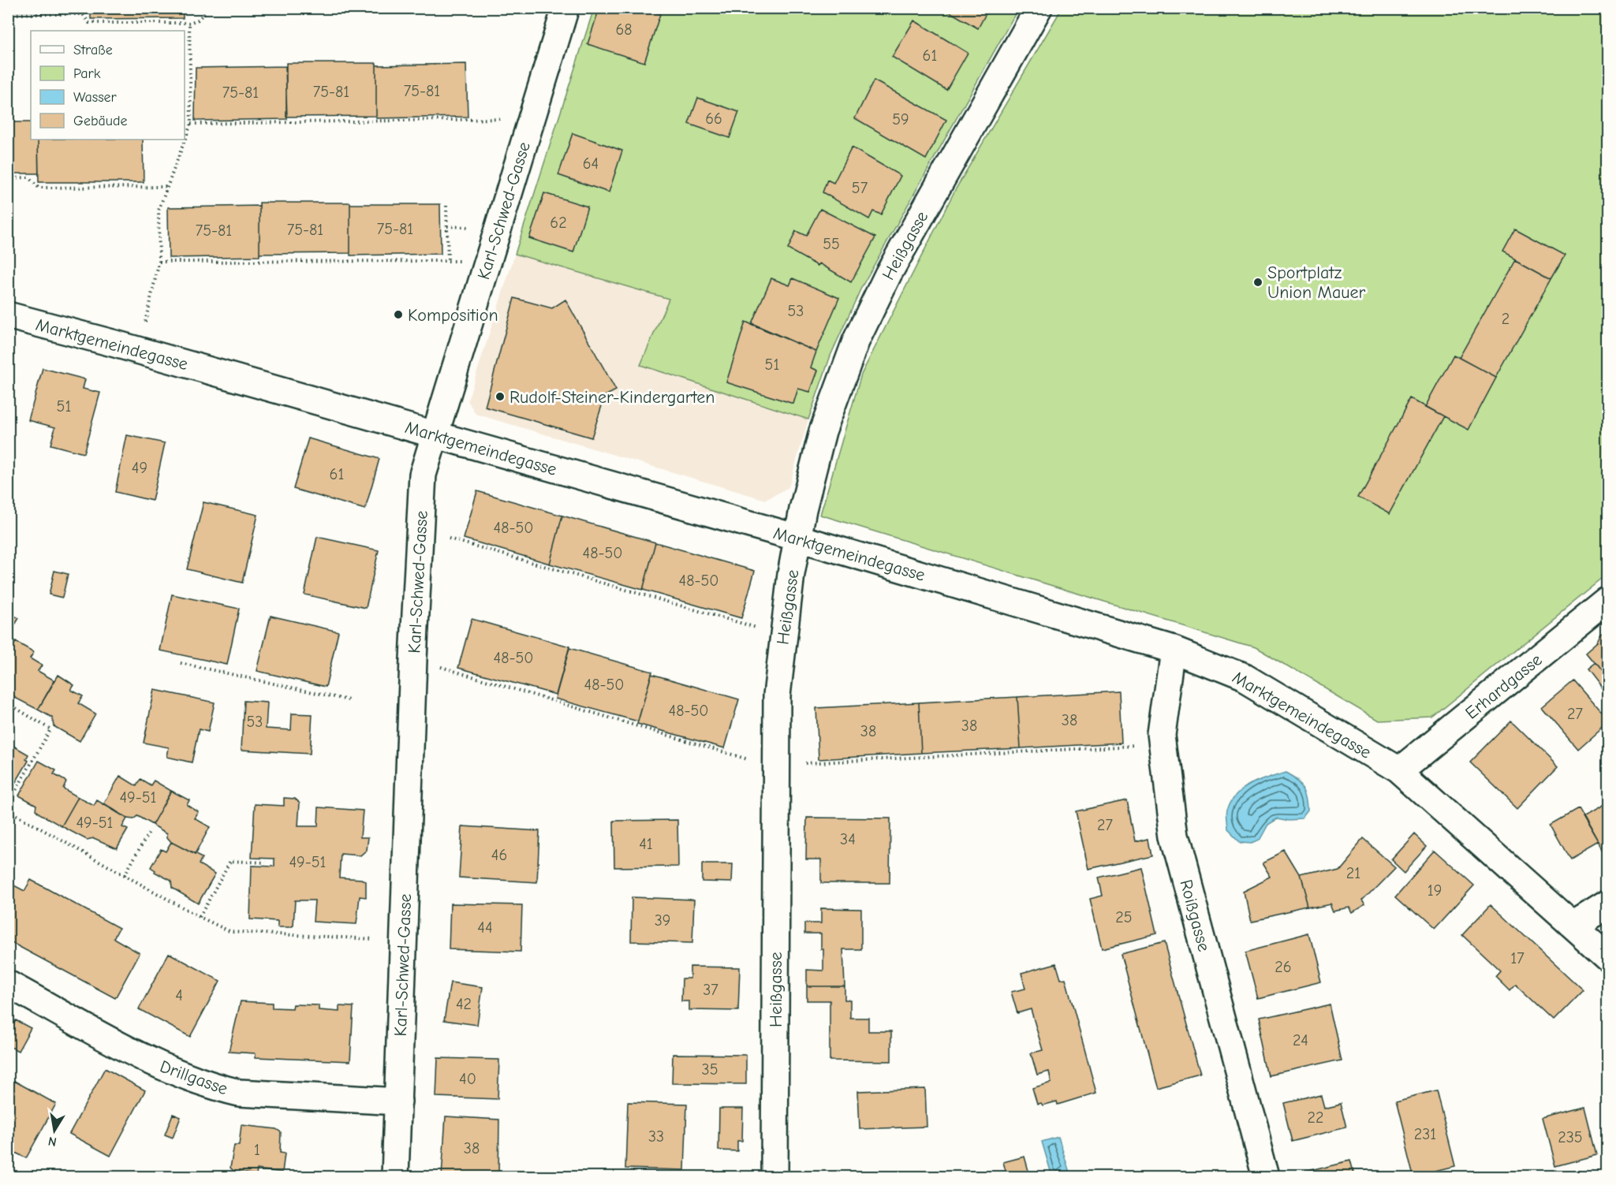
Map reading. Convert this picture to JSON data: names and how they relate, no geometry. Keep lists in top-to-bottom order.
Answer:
{
  "streets": {
    "street": [
      "Karl-Schwed-Gasse",
      "Heißgasse",
      "Marktgemeindegasse",
      "Erhardgasse",
      "Roißgasse",
      "Drillgasse"
    ]
  },
  "crossings": [
    ["Karl-Schwed-Gasse", "Marktgemeindegasse"],
    ["Karl-Schwed-Gasse", "Drillgasse"],
    ["Heißgasse", "Marktgemeindegasse"],
    ["Marktgemeindegasse", "Erhardgasse"],
    ["Marktgemeindegasse", "Roißgasse"]
  ],
  "places": ["Sportplatz Union Mauer", "Komposition", "Rudolf-Steiner-Kindergarten"],
  "house_numbers": [
    "68",
    "61",
    "75-81",
    "75-81",
    "75-81",
    "66",
    "59",
    "64",
    "57",
    "62",
    "75-81",
    "75-81",
    "75-81",
    "55",
    "53",
    "2",
    "51",
    "51",
    "49",
    "61",
    "48-50",
    "48-50",
    "48-50",
    "48-50",
    "48-50",
    "48-50",
    "27",
    "38",
    "53",
    "38",
    "38",
    "49-51",
    "49-51",
    "27",
    "34",
    "41",
    "46",
    "49-51",
    "21",
    "19",
    "25",
    "39",
    "44",
    "17",
    "26",
    "37",
    "4",
    "42",
    "24",
    "35",
    "40",
    "22",
    "231",
    "33",
    "235",
    "38",
    "1"
  ],
  "legend": [
    "Straße",
    "Park",
    "Wasser",
    "Gebäude"
  ],
  "north": "bottom"
}
